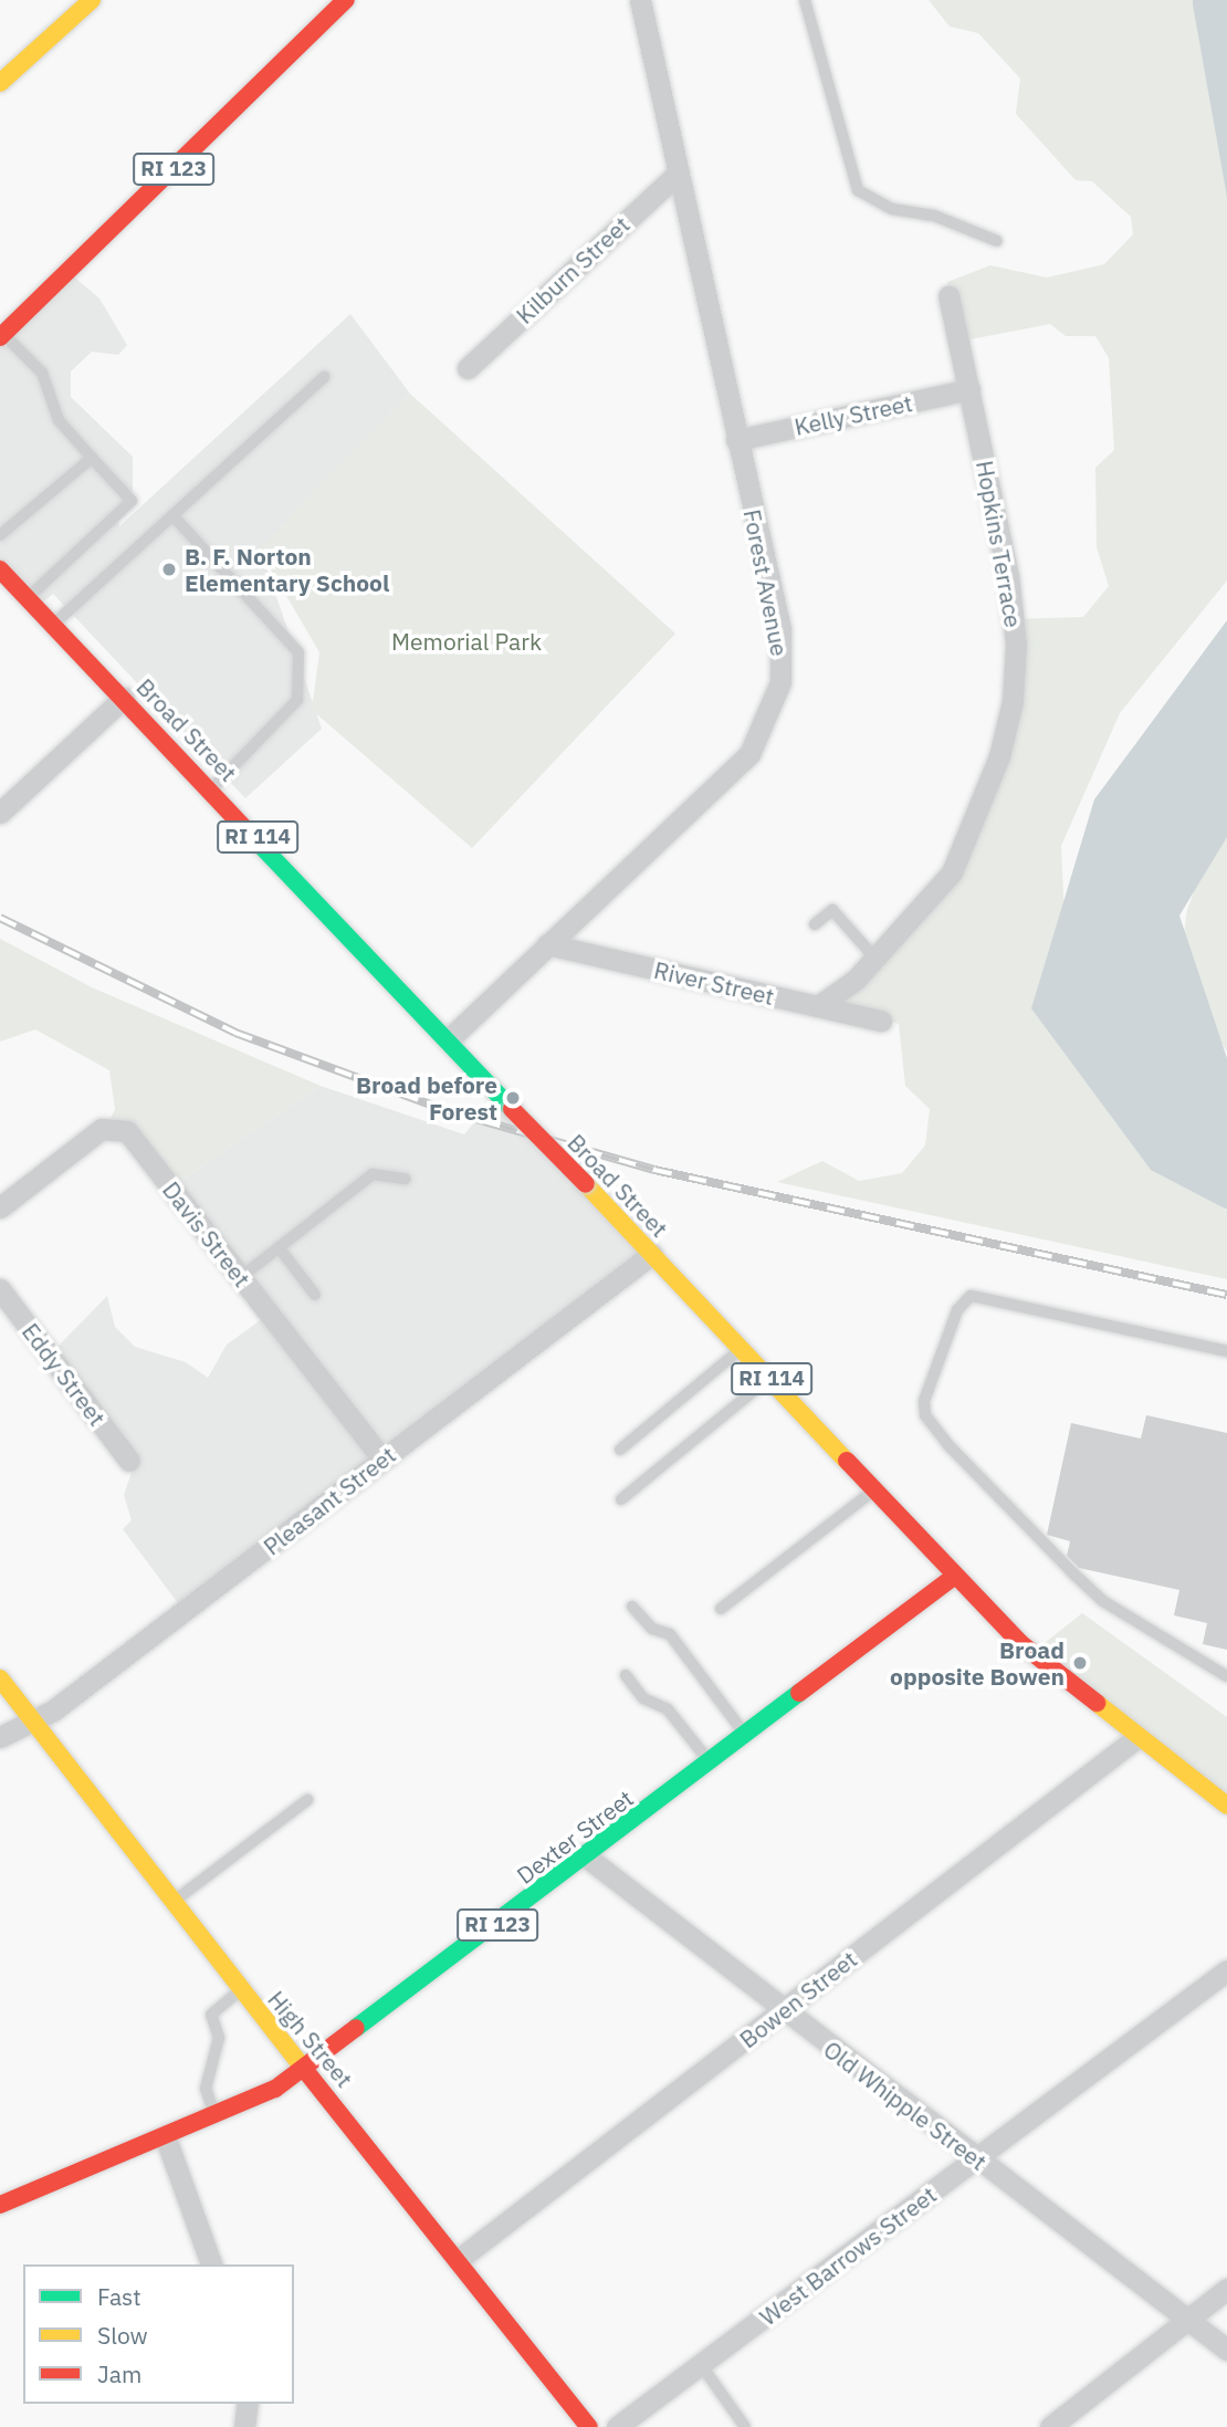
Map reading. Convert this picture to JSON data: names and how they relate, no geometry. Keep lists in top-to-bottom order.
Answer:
{
  "streets": {
    "main road": [
      "RI 123",
      "Broad Street",
      "RI 114",
      "Dexter Street",
      "High Street"
    ],
    "street": [
      "Kilburn Street",
      "Kelly Street",
      "Hopkins Terrace",
      "Forest Avenue",
      "River Street",
      "Davis Street",
      "Eddy Street",
      "Pleasant Street",
      "Bowen Street",
      "Old Whipple Street",
      "West Barrows Street"
    ]
  },
  "crossings": [
    ["Kilburn Street", "Forest Avenue"],
    ["Kelly Street", "Hopkins Terrace"],
    ["Kelly Street", "Forest Avenue"],
    ["Hopkins Terrace", "River Street"],
    ["Forest Avenue", "Broad Street"],
    ["Forest Avenue", "River Street"],
    ["Broad Street", "Pleasant Street"],
    ["Broad Street", "Dexter Street"],
    ["Broad Street", "Bowen Street"],
    ["Davis Street", "Pleasant Street"],
    ["Pleasant Street", "High Street"],
    ["Dexter Street", "High Street"],
    ["Dexter Street", "Old Whipple Street"],
    ["Bowen Street", "High Street"],
    ["Bowen Street", "Old Whipple Street"],
    ["Old Whipple Street", "West Barrows Street"]
  ],
  "parks": ["Memorial Park"],
  "places": ["B. F. Norton Elementary School", "Broad before Forest", "Broad opposite Bowen"],
  "legend": ["Fast", "Slow", "Jam"]
}
